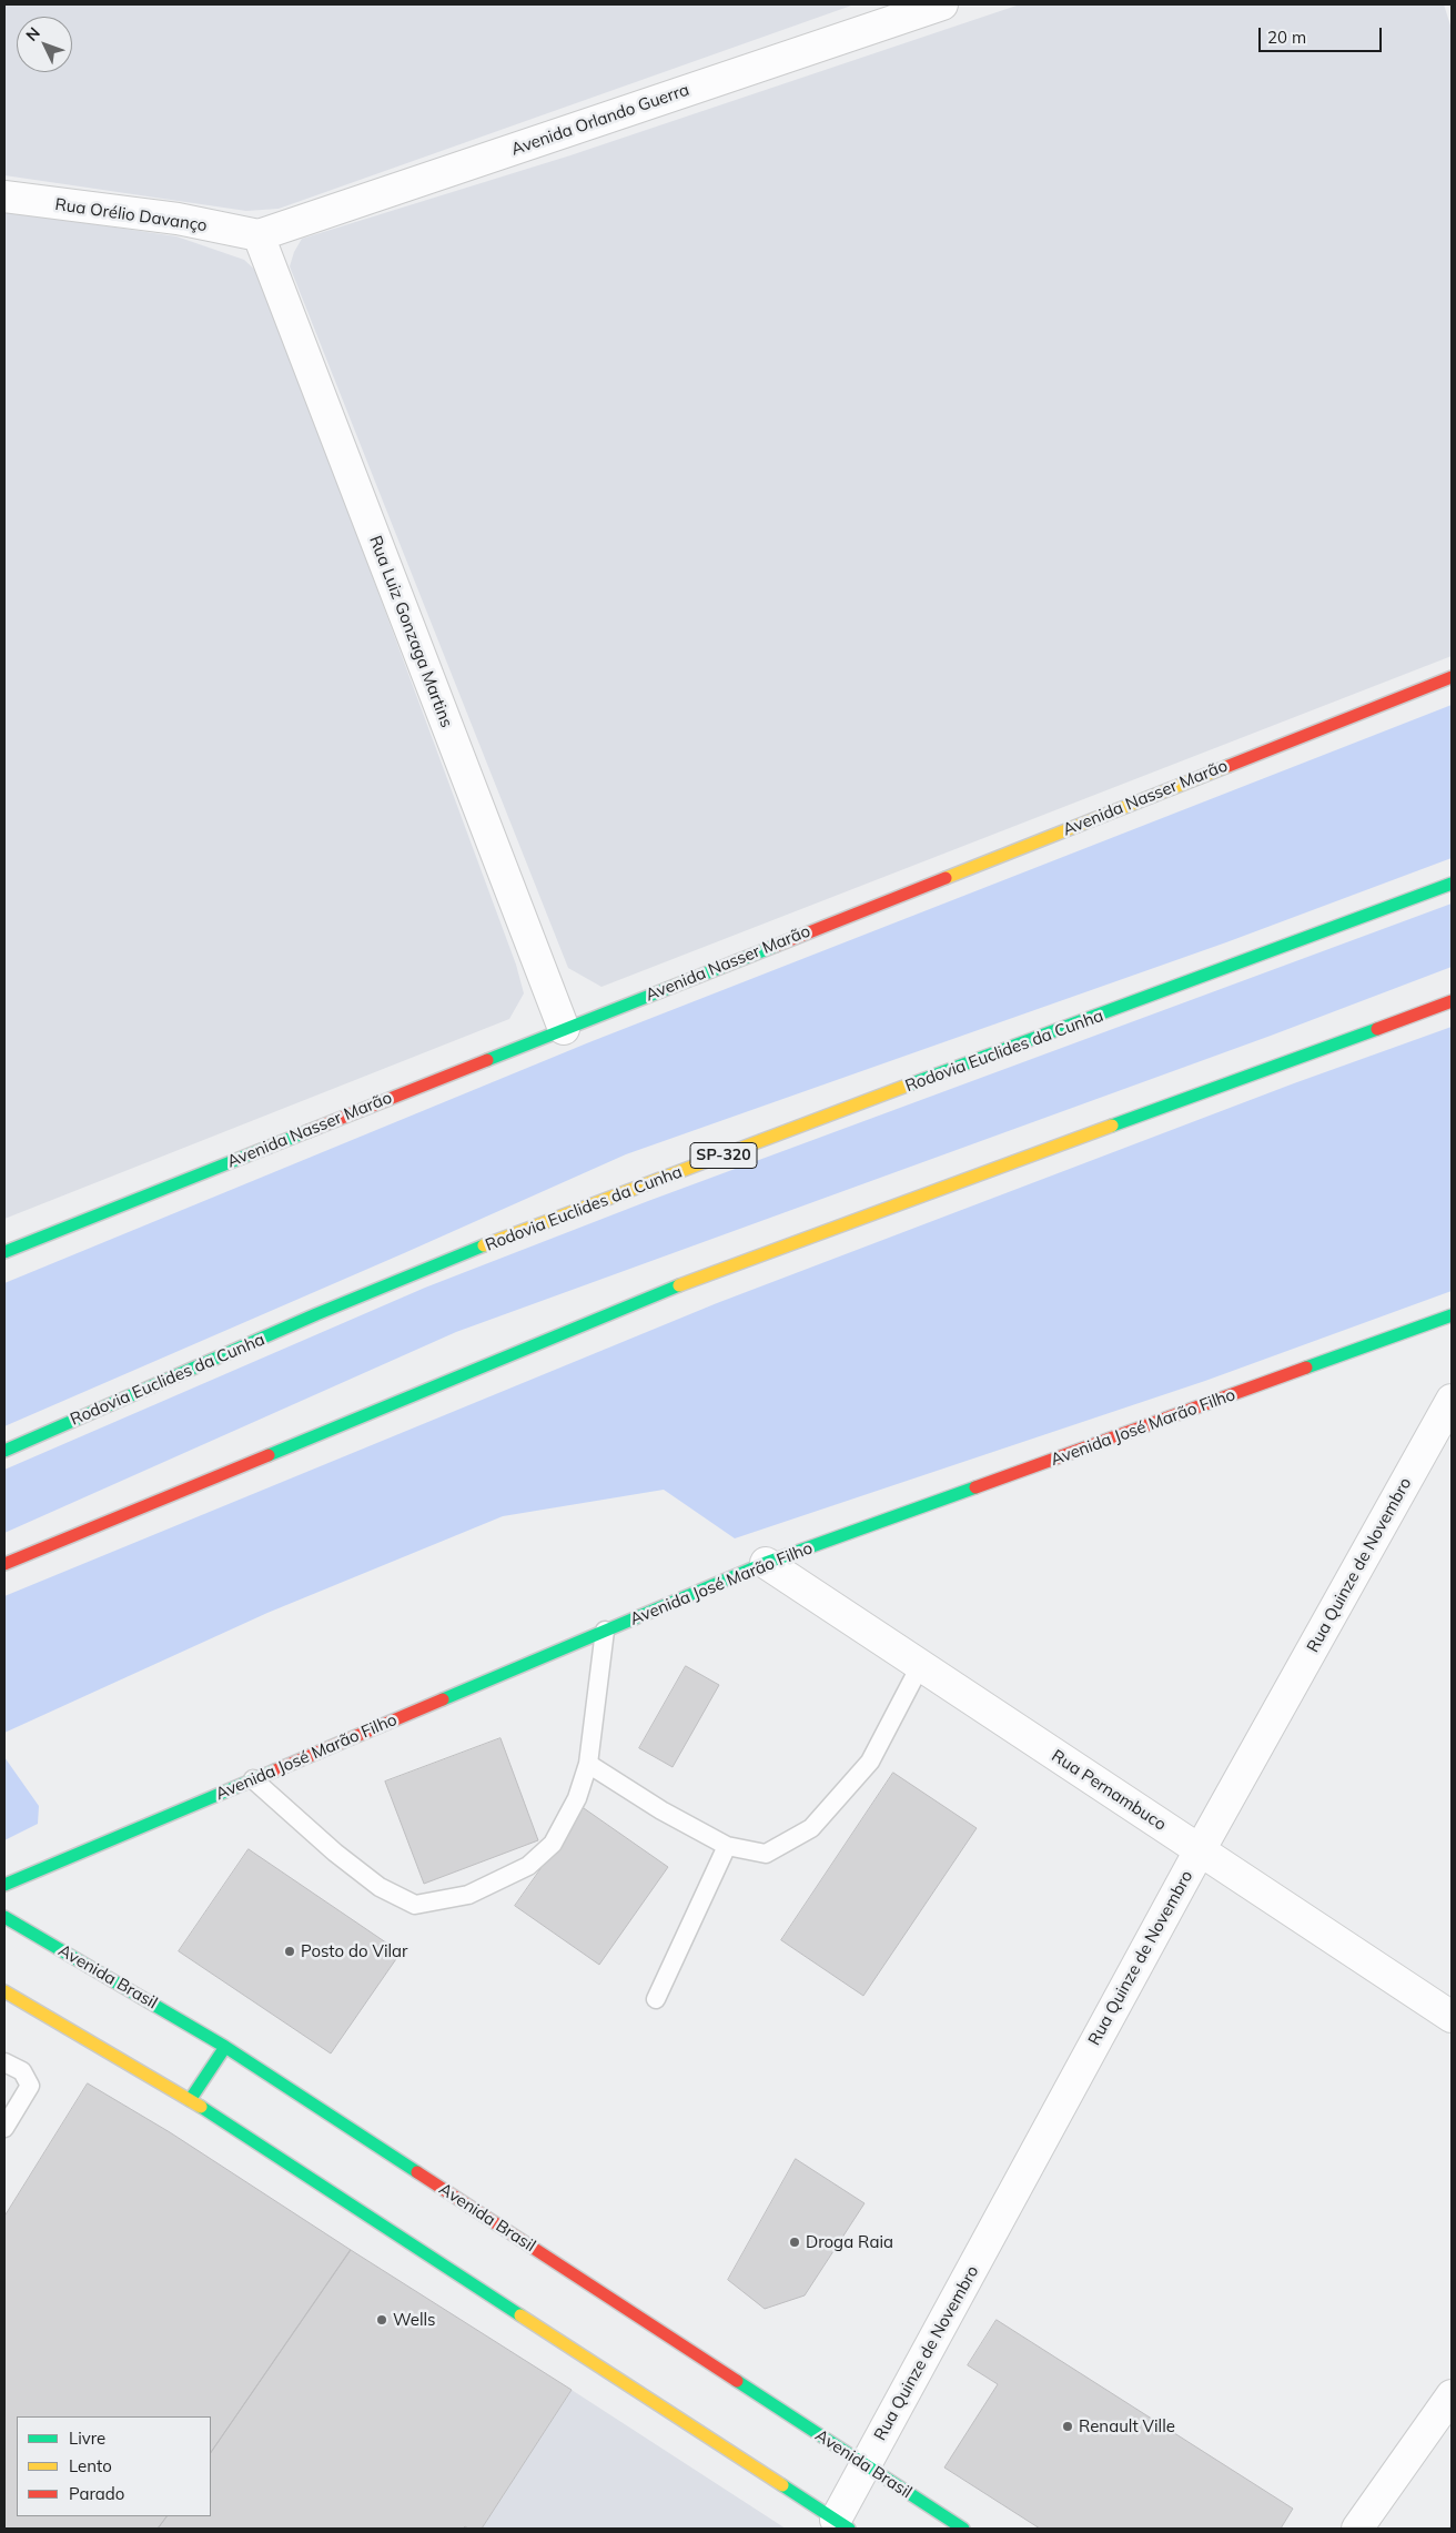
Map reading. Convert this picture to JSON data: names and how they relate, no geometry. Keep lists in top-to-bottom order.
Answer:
{
  "streets": {
    "main road": [
      "Avenida Nasser Marão",
      "Rodovia Euclides da Cunha",
      "SP-320",
      "Avenida José Marão Filho",
      "Avenida Brasil"
    ],
    "street": [
      "Avenida Orlando Guerra",
      "Rua Orélio Davanço",
      "Rua Luiz Gonzaga Martins",
      "Rua Quinze de Novembro",
      "Rua Pernambuco"
    ]
  },
  "crossings": [
    ["Avenida Orlando Guerra", "Rua Orélio Davanço"],
    ["Avenida Orlando Guerra", "Rua Luiz Gonzaga Martins"],
    ["Rua Orélio Davanço", "Rua Luiz Gonzaga Martins"],
    ["Rua Luiz Gonzaga Martins", "Avenida Nasser Marão"],
    ["Avenida José Marão Filho", "Rua Pernambuco"],
    ["Rua Quinze de Novembro", "Rua Pernambuco"],
    ["Rua Quinze de Novembro", "Avenida Brasil"]
  ],
  "places": [
    "Posto do Vilar",
    "Droga Raia",
    "Wells",
    "Renault Ville"
  ],
  "legend": ["Livre", "Lento", "Parado"],
  "scale_bar": "20 m",
  "north": "top left"
}
